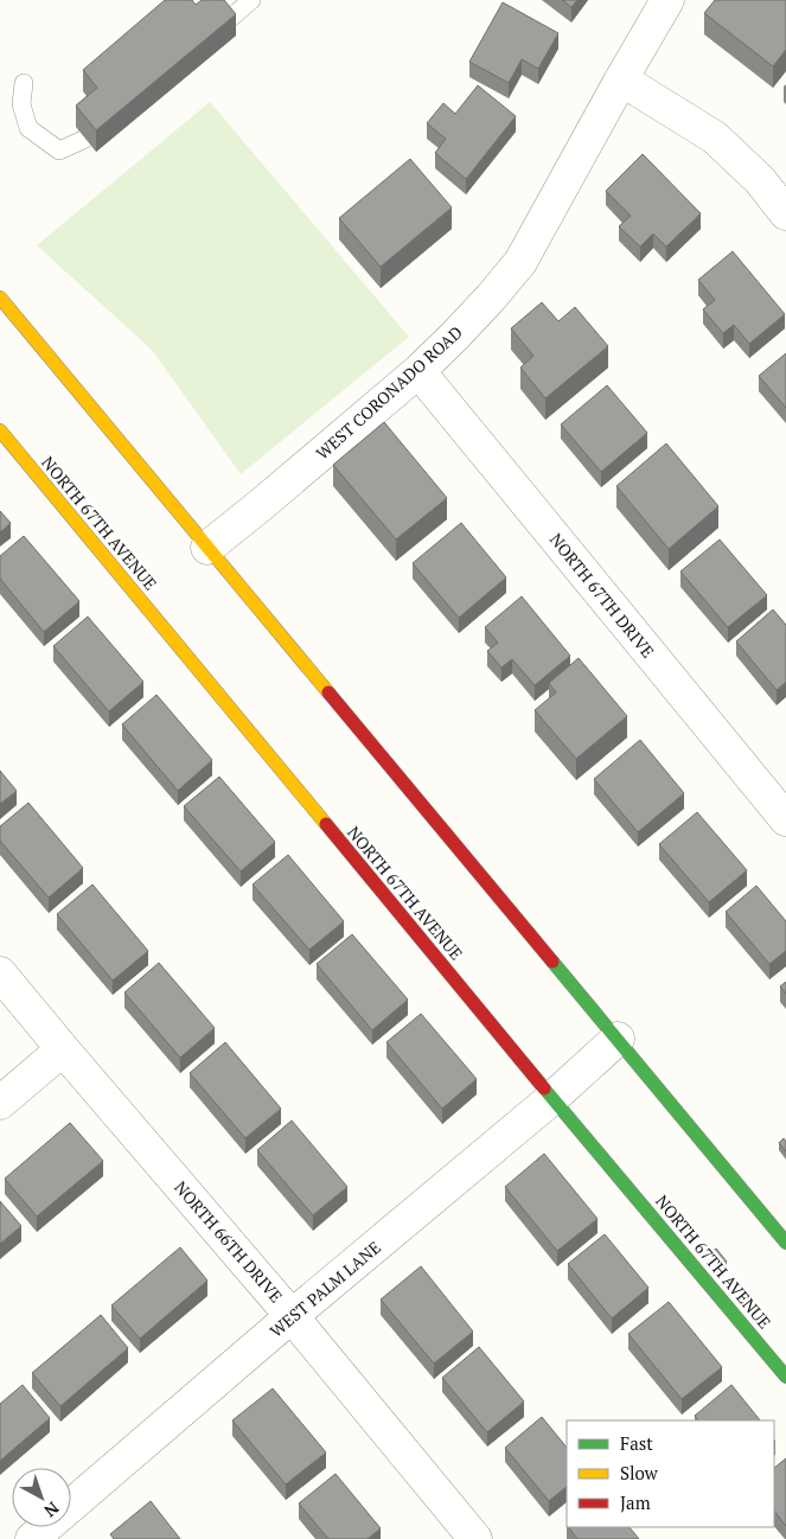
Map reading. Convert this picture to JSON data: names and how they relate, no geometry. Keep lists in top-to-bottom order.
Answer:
{
  "streets": {
    "main road": ["NORTH 67TH AVENUE"],
    "street": [
      "WEST CORONADO ROAD",
      "NORTH 67TH DRIVE",
      "NORTH 66TH DRIVE",
      "WEST PALM LANE"
    ]
  },
  "crossings": [
    ["WEST CORONADO ROAD", "NORTH 67TH DRIVE"],
    ["NORTH 67TH AVENUE", "WEST PALM LANE"],
    ["NORTH 66TH DRIVE", "WEST PALM LANE"]
  ],
  "legend": ["Fast", "Slow", "Jam"],
  "north": "bottom right"
}
